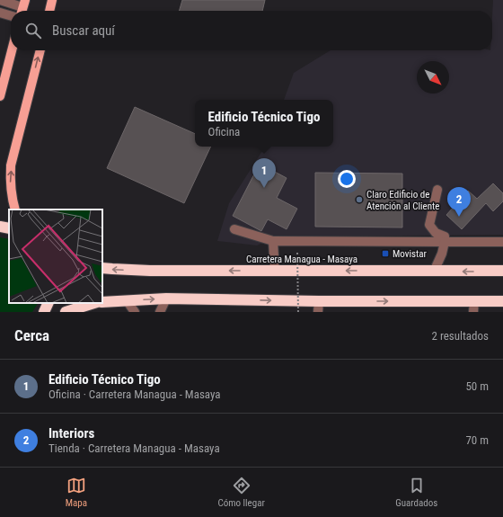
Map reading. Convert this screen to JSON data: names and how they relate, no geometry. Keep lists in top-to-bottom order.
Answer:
{
  "streets": {
    "highway": ["Carretera Managua - Masaya"]
  },
  "places": {
    "other": ["Claro Edificio de Atención al Cliente"],
    "transit": ["Movistar"]
  },
  "north": "bottom right",
  "page": {
    "search": "Buscar aquí",
    "popup": ["Edificio Técnico Tigo", "Oficina"],
    "pins": ["1", "2"],
    "heading": ["Cerca", "2 resultados"],
    "list": [
      {
        "mark": "1",
        "name": "Edificio Técnico Tigo",
        "note": "Oficina · Carretera Managua - Masaya",
        "value": "50 m"
      },
      {
        "mark": "2",
        "name": "Interiors",
        "note": "Tienda · Carretera Managua - Masaya",
        "value": "70 m"
      }
    ],
    "nav": ["Mapa", "Cómo llegar", "Guardados"]
  }
}
